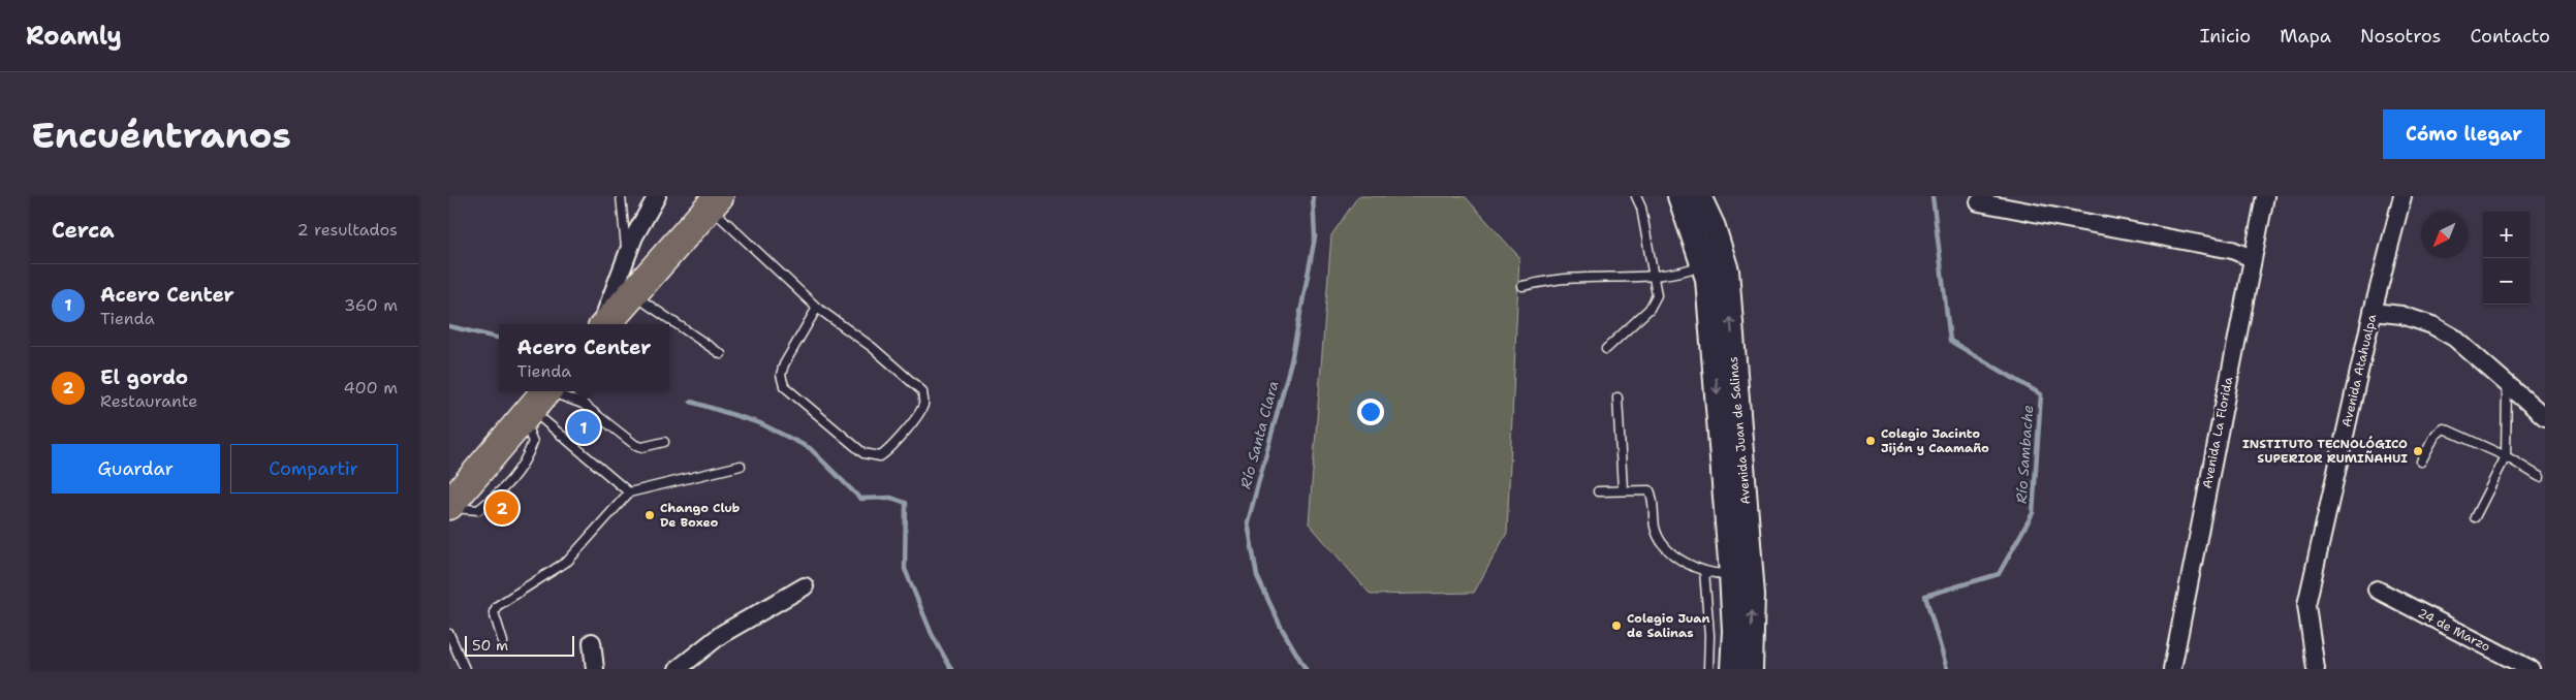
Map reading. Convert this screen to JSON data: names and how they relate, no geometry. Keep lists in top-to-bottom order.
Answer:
{
  "streets": {
    "main road": ["Avenida Juan de Salinas"],
    "street": ["Avenida Atahualpa", "Avenida La Florida", "24 de Marzo"]
  },
  "water": ["Río Santa Clara", "Río Sambache"],
  "places": [
    "Colegio Jacinto Jijón y Caamaño",
    "INSTITUTO TECNOLÓGICO SUPERIOR RUMIÑAHUI",
    "Chango Club De Boxeo",
    "Colegio Juan de Salinas"
  ],
  "scale_bar": "50 m",
  "north": "bottom left",
  "page": {
    "header": "Roamly",
    "nav": [
      "Inicio",
      "Mapa",
      "Nosotros",
      "Contacto"
    ],
    "buttons": [
      "Cómo llegar",
      ["Guardar", "Compartir"]
    ],
    "title": "Encuéntranos",
    "heading": ["Cerca", "2 resultados"],
    "map_buttons": ["+", "−"],
    "list": [
      {
        "mark": "1",
        "name": "Acero Center",
        "note": "Tienda",
        "value": "360 m"
      },
      {
        "mark": "2",
        "name": "El gordo",
        "note": "Restaurante",
        "value": "400 m"
      }
    ],
    "popup": ["Acero Center", "Tienda"],
    "pins": ["1", "2"],
    "scale": "50 m"
  }
}
